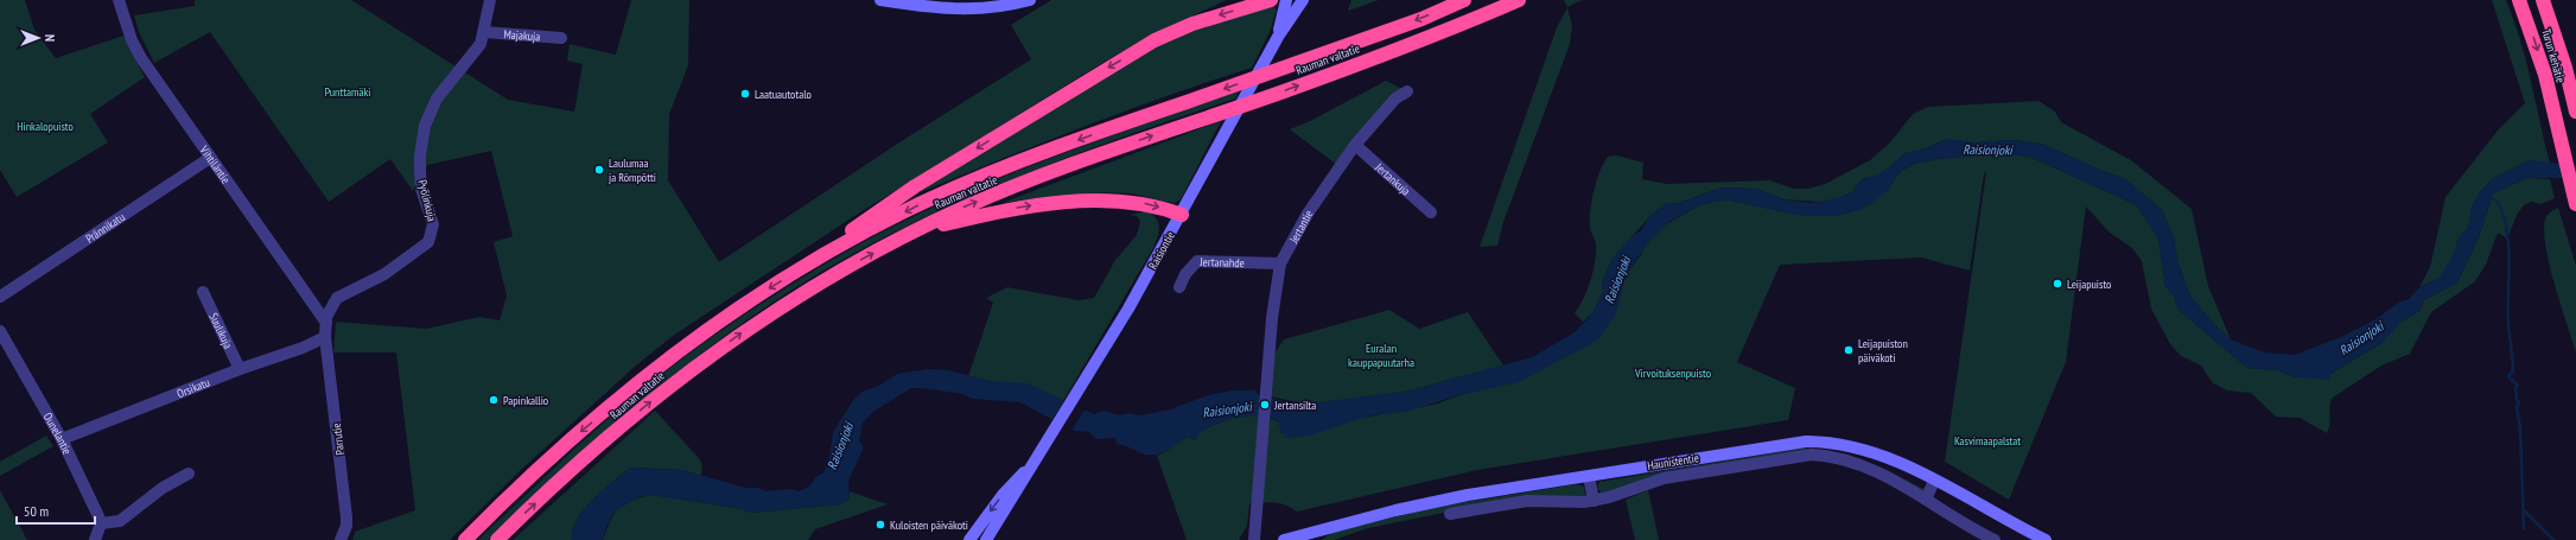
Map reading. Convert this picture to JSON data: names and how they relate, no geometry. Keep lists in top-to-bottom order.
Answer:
{
  "streets": {
    "highway": ["Turun kehätie", "Rauman valtatie"],
    "street": [
      "Majakuja",
      "Vihtiläntie",
      "Jertankuja",
      "Pyölinkuja",
      "Jertantie",
      "Prännikatu",
      "Raisiontie",
      "Jertanahde",
      "Suulikuja",
      "Orsikatu",
      "Ounelantie",
      "Parrutie",
      "Haunistentie"
    ]
  },
  "crossings": [
    ["Majakuja", "Pyölinkuja"],
    ["Vihtiläntie", "Pyölinkuja"],
    ["Vihtiläntie", "Prännikatu"],
    ["Jertankuja", "Jertantie"],
    ["Pyölinkuja", "Orsikatu"],
    ["Pyölinkuja", "Parrutie"],
    ["Jertantie", "Jertanahde"],
    ["Suulikuja", "Orsikatu"],
    ["Orsikatu", "Ounelantie"],
    ["Orsikatu", "Parrutie"]
  ],
  "water": ["Raisionjoki"],
  "parks": [
    "Punttamäki",
    "Hinkalopuisto",
    "Euralan kauppapuutarha",
    "Virvoituksenpuisto",
    "Kasvimaapalstat"
  ],
  "places": [
    "Laatuautotalo",
    "Laulumaa ja Römpötti",
    "Leijapuisto",
    "Leijapuiston päiväkoti",
    "Papinkallio",
    "Jertansilta",
    "Kuloisten päiväkoti"
  ],
  "scale_bar": "50 m",
  "north": "right"
}
